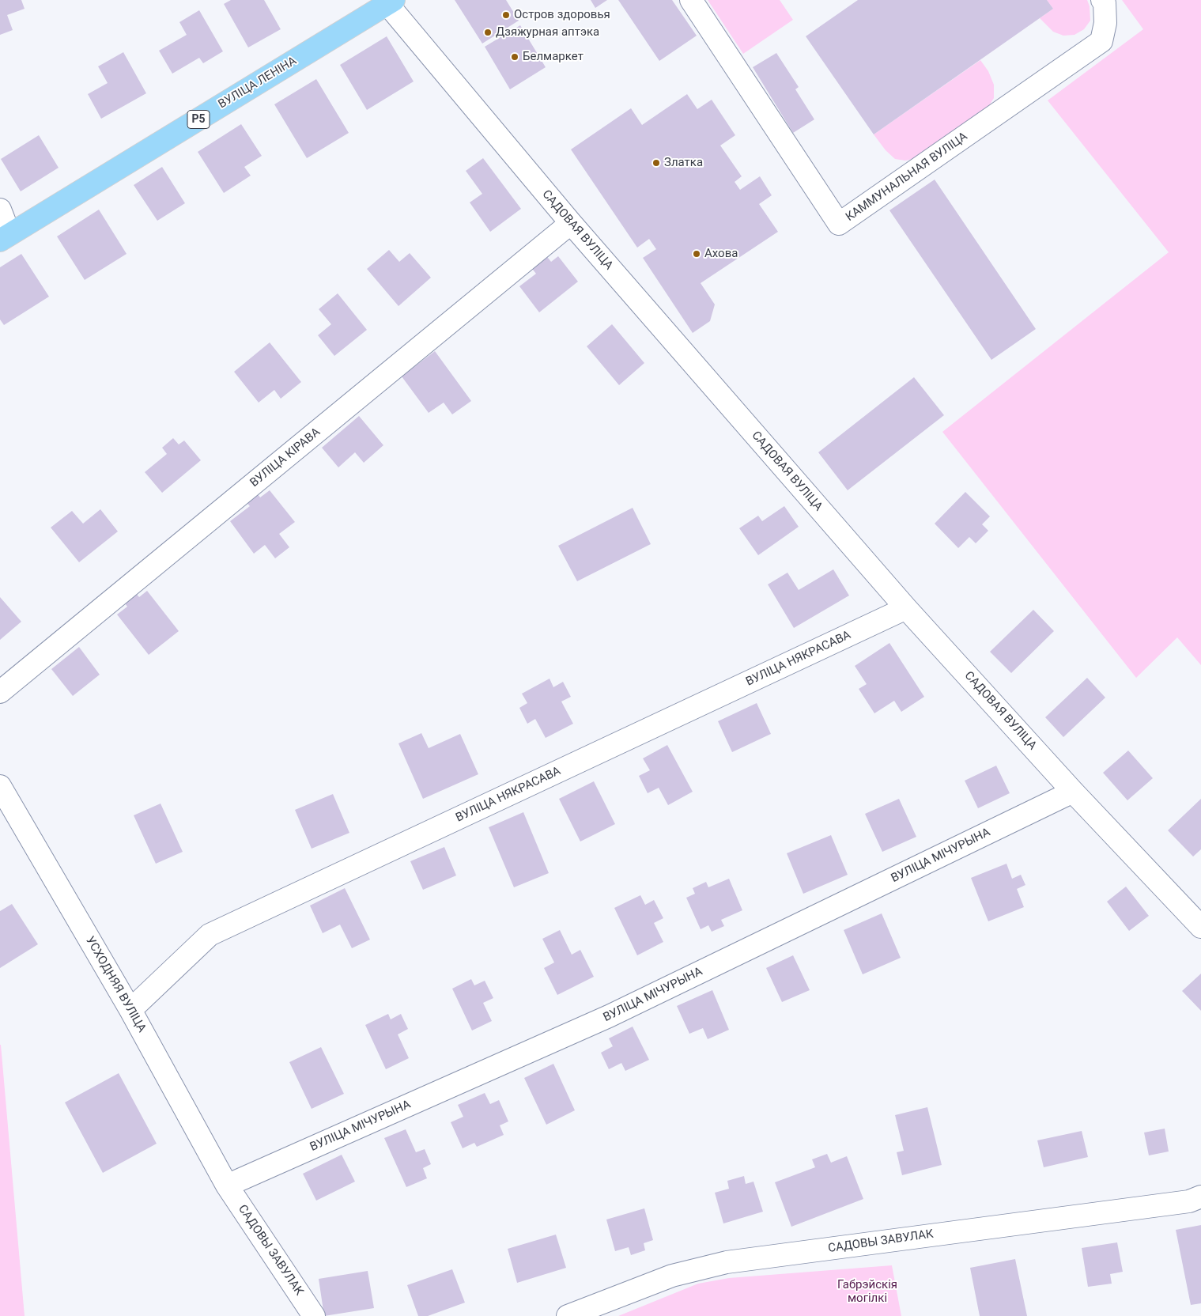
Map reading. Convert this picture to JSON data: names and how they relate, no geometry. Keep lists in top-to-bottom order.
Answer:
{
  "streets": {
    "main road": ["ВУЛІЦА ЛЕНІНА", "Р5"],
    "street": [
      "КАММУНАЛЬНАЯ ВУЛІЦА",
      "САДОВАЯ ВУЛІЦА",
      "ВУЛІЦА КІРАВА",
      "ВУЛІЦА НЯКРАСАВА",
      "ВУЛІЦА МІЧУРЫНА",
      "УСХОДНЯЯ ВУЛІЦА",
      "САДОВЫ ЗАВУЛАК"
    ]
  },
  "crossings": [
    ["ВУЛІЦА ЛЕНІНА", "САДОВАЯ ВУЛІЦА"],
    ["САДОВАЯ ВУЛІЦА", "ВУЛІЦА КІРАВА"],
    ["САДОВАЯ ВУЛІЦА", "ВУЛІЦА НЯКРАСАВА"],
    ["САДОВАЯ ВУЛІЦА", "ВУЛІЦА МІЧУРЫНА"],
    ["ВУЛІЦА НЯКРАСАВА", "УСХОДНЯЯ ВУЛІЦА"],
    ["ВУЛІЦА МІЧУРЫНА", "УСХОДНЯЯ ВУЛІЦА"],
    ["ВУЛІЦА МІЧУРЫНА", "САДОВЫ ЗАВУЛАК"],
    ["УСХОДНЯЯ ВУЛІЦА", "САДОВЫ ЗАВУЛАК"]
  ],
  "parks": ["Габрэйскія могілкі"],
  "places": [
    "Остров здоровья",
    "Дзяжурная аптэка",
    "Белмаркет",
    "Златка",
    "Ахова"
  ]
}
